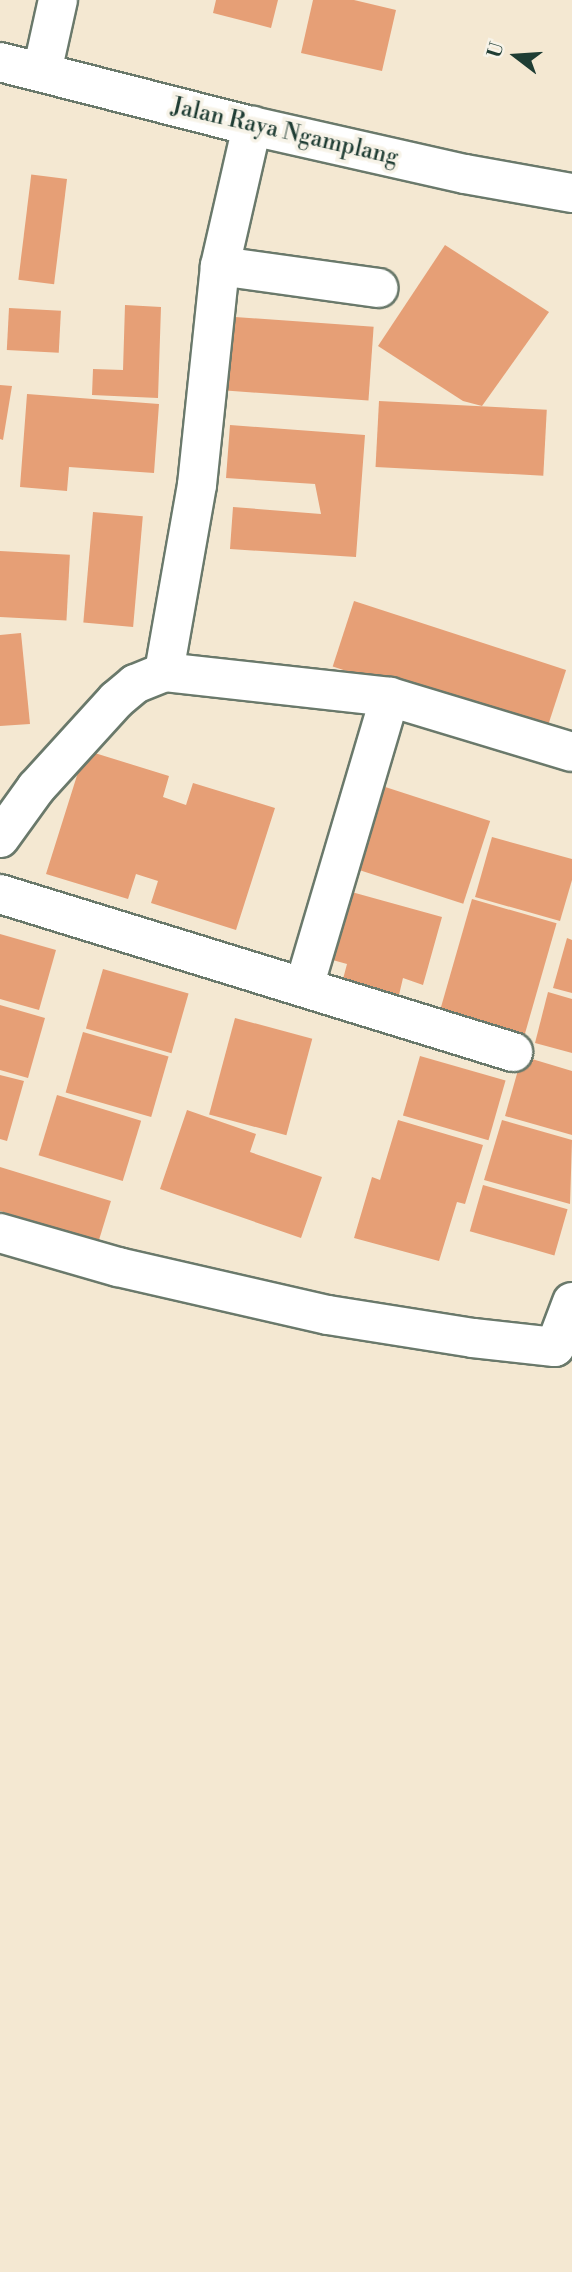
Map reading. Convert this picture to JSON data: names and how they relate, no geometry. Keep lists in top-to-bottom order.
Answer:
{
  "streets": {
    "street": ["Jalan Raya Ngamplang"]
  },
  "north": "left"
}
